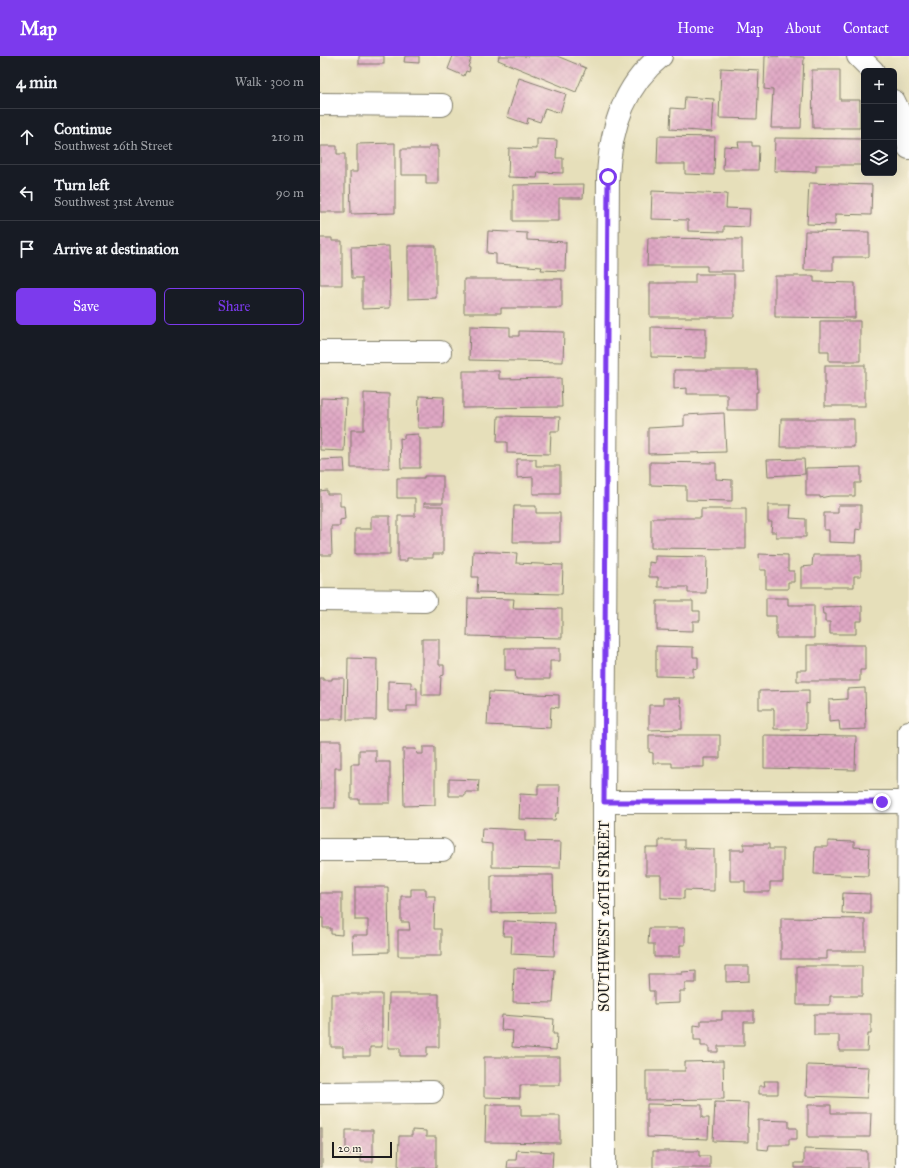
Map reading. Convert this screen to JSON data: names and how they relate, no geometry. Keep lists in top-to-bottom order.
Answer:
{
  "streets": {
    "street": ["SOUTHWEST 26TH STREET"]
  },
  "scale_bar": "20 m",
  "page": {
    "header": "Map",
    "nav": [
      "Home",
      "Map",
      "About",
      "Contact"
    ],
    "heading": ["4 min", "Walk · 300 m"],
    "map_buttons": ["+", "−"],
    "list": [
      ["Continue", "Southwest 26th Street", "210 m"],
      ["Turn left", "Southwest 31st Avenue", "90 m"],
      "Arrive at destination"
    ],
    "buttons": ["Save", "Share"],
    "scale": "20 m"
  }
}
